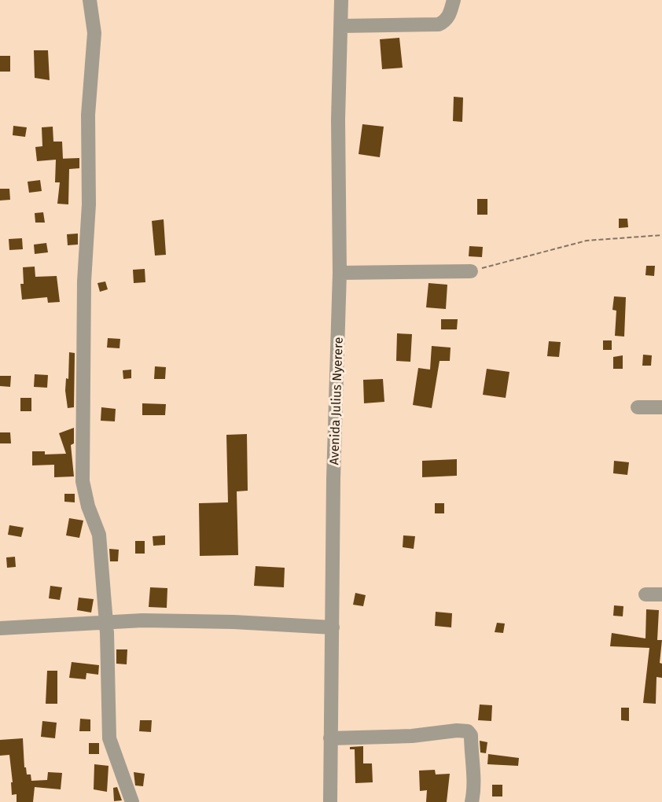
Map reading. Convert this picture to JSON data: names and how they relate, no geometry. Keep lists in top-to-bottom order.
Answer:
{
  "streets": {
    "street": ["Avenida Julius Nyerere"]
  }
}
